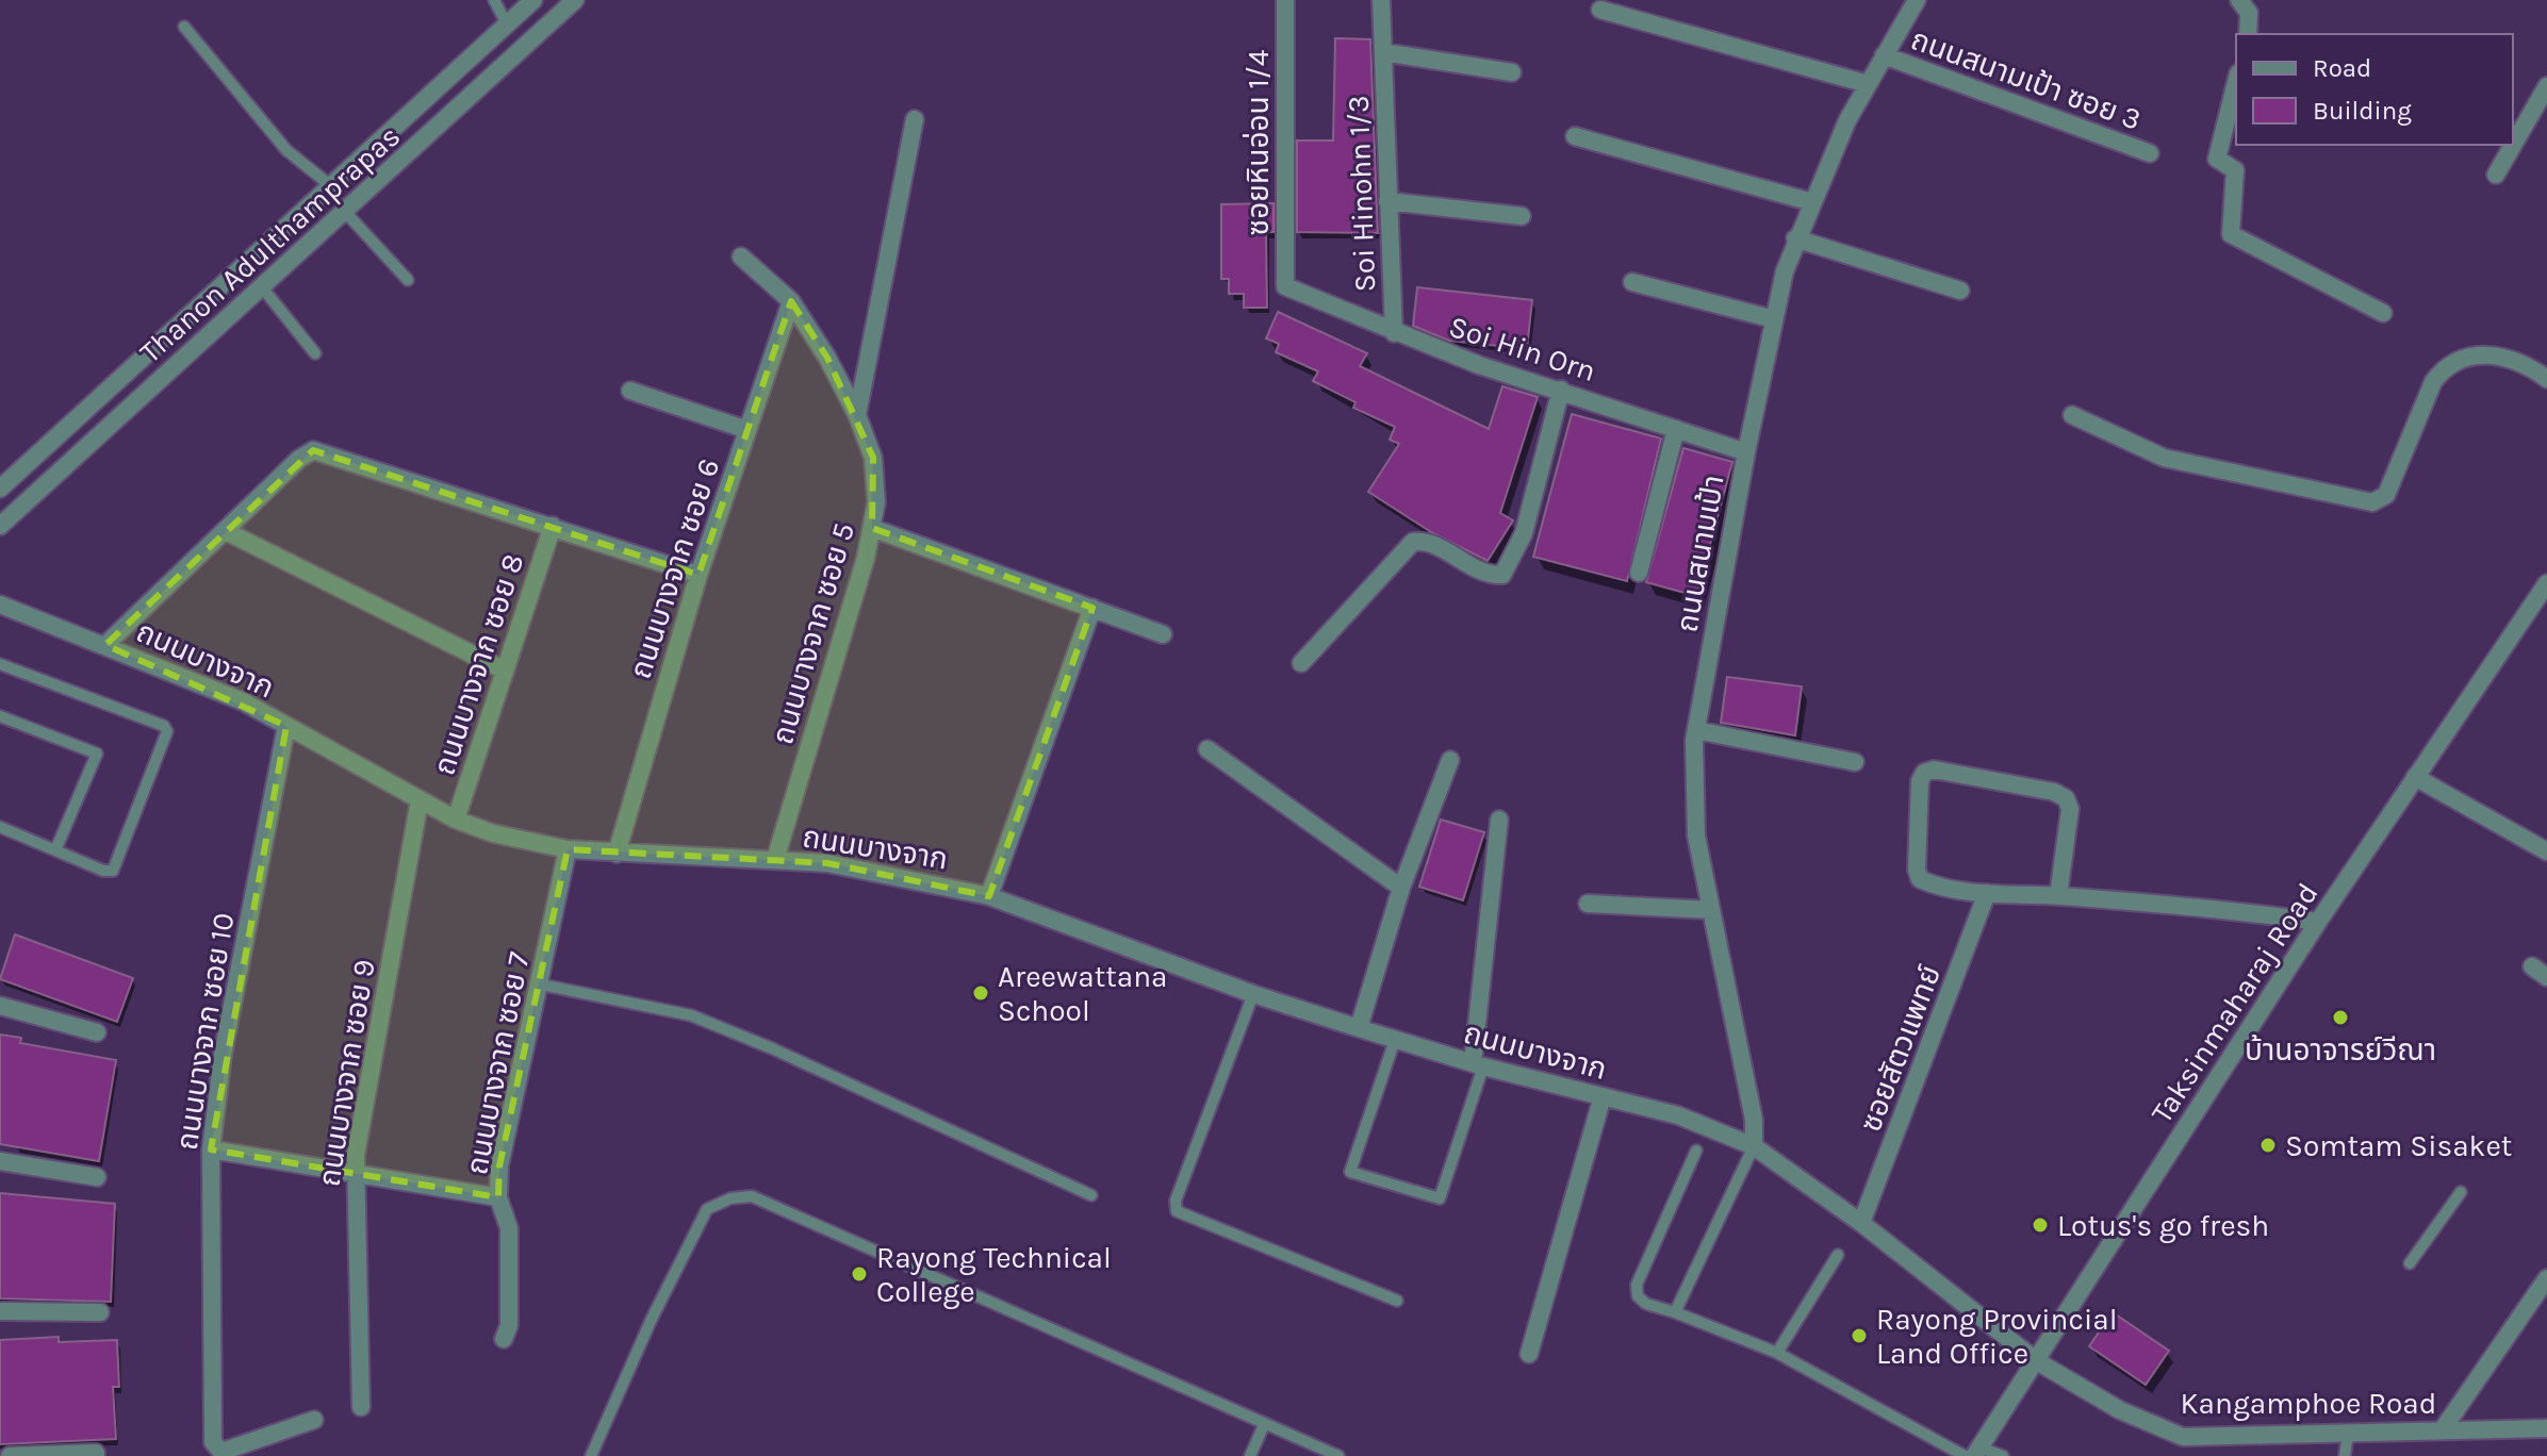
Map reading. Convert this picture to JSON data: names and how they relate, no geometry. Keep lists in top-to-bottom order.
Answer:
{
  "streets": {
    "street": [
      "ถนนสนามเป้า ซอย 3",
      "ซอยหินอ่อน 1/4",
      "Soi Hinohn 1/3",
      "Thanon Adulthamprapas",
      "Soi Hin Orn",
      "ถนนสนามเป้า",
      "ถนนบางจาก ซอย 6",
      "ถนนบางจาก ซอย 5",
      "ถนนบางจาก",
      "ถนนบางจาก ซอย 8",
      "Taksinmaharaj Road",
      "ถนนบางจาก ซอย 10",
      "ซอยสัตวแพทย์",
      "ถนนบางจาก ซอย 7",
      "ถนนบางจาก ซอย 9",
      "Kangamphoe Road"
    ]
  },
  "crossings": [
    ["ถนนสนามเป้า ซอย 3", "ถนนสนามเป้า"],
    ["ซอยหินอ่อน 1/4", "Soi Hin Orn"],
    ["Soi Hinohn 1/3", "Soi Hin Orn"],
    ["Soi Hin Orn", "ถนนสนามเป้า"],
    ["ถนนสนามเป้า", "ถนนบางจาก"],
    ["ถนนบางจาก ซอย 6", "ถนนบางจาก ซอย 5"],
    ["ถนนบางจาก ซอย 6", "ถนนบางจาก"],
    ["ถนนบางจาก ซอย 5", "ถนนบางจาก"],
    ["ถนนบางจาก", "ถนนบางจาก ซอย 8"],
    ["ถนนบางจาก", "ถนนบางจาก ซอย 10"],
    ["ถนนบางจาก", "ซอยสัตวแพทย์"],
    ["ถนนบางจาก", "ถนนบางจาก ซอย 7"],
    ["ถนนบางจาก", "ถนนบางจาก ซอย 9"],
    ["ถนนบางจาก", "Kangamphoe Road"],
    ["Taksinmaharaj Road", "Kangamphoe Road"],
    ["ซอยสัตวแพทย์", "Kangamphoe Road"]
  ],
  "places": [
    "Areewattana School",
    "บ้านอาจารย์วีณา",
    "Somtam Sisaket",
    "Lotus's go fresh",
    "Rayong Technical College",
    "Rayong Provincial Land Office"
  ],
  "legend": ["Road", "Building"]
}
